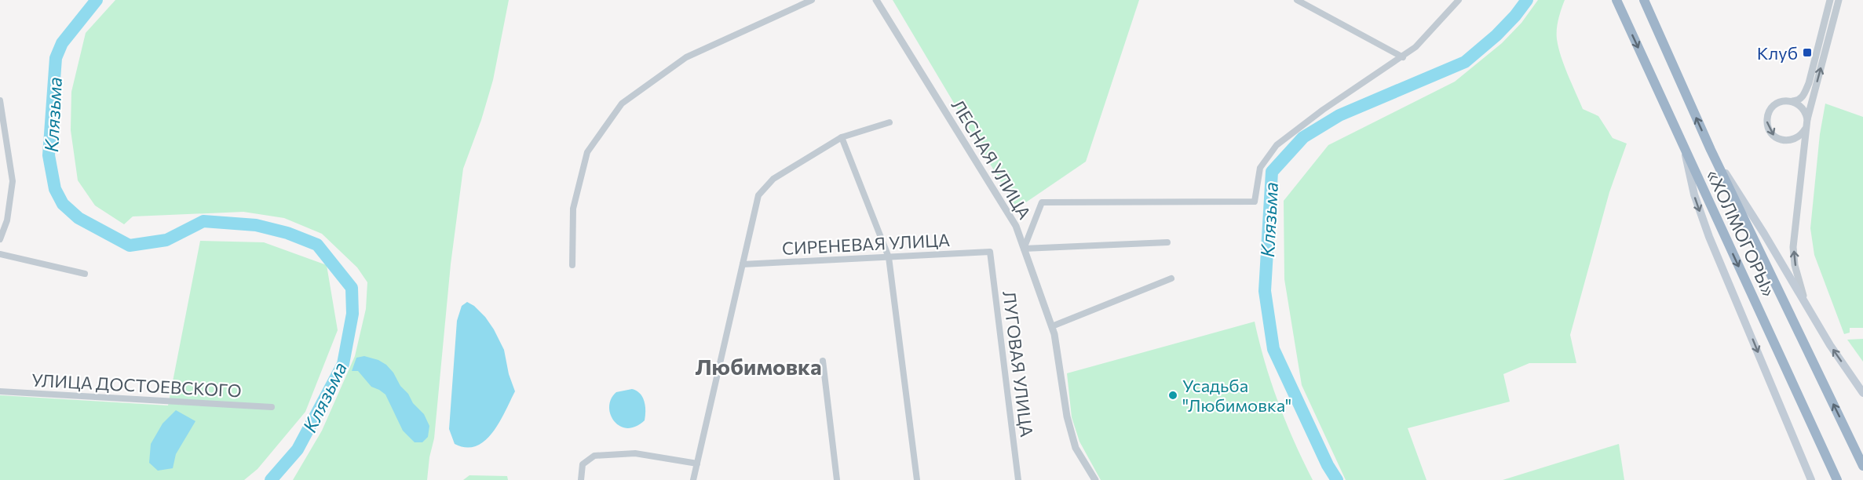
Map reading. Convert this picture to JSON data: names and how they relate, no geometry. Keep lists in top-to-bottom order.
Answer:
{
  "streets": {
    "highway": ["«ХОЛМОГОРЫ»"],
    "street": [
      "ЛЕСНАЯ УЛИЦА",
      "СИРЕНЕВАЯ УЛИЦА",
      "ЛУГОВАЯ УЛИЦА",
      "УЛИЦА ДОСТОЕВСКОГО"
    ]
  },
  "crossings": [
    ["СИРЕНЕВАЯ УЛИЦА", "ЛУГОВАЯ УЛИЦА"]
  ],
  "districts": ["Любимовка"],
  "water": ["Клязьма"],
  "places": {
    "transit": ["Клуб"],
    "other": ["Усадьба \"Любимовка\""]
  }
}
